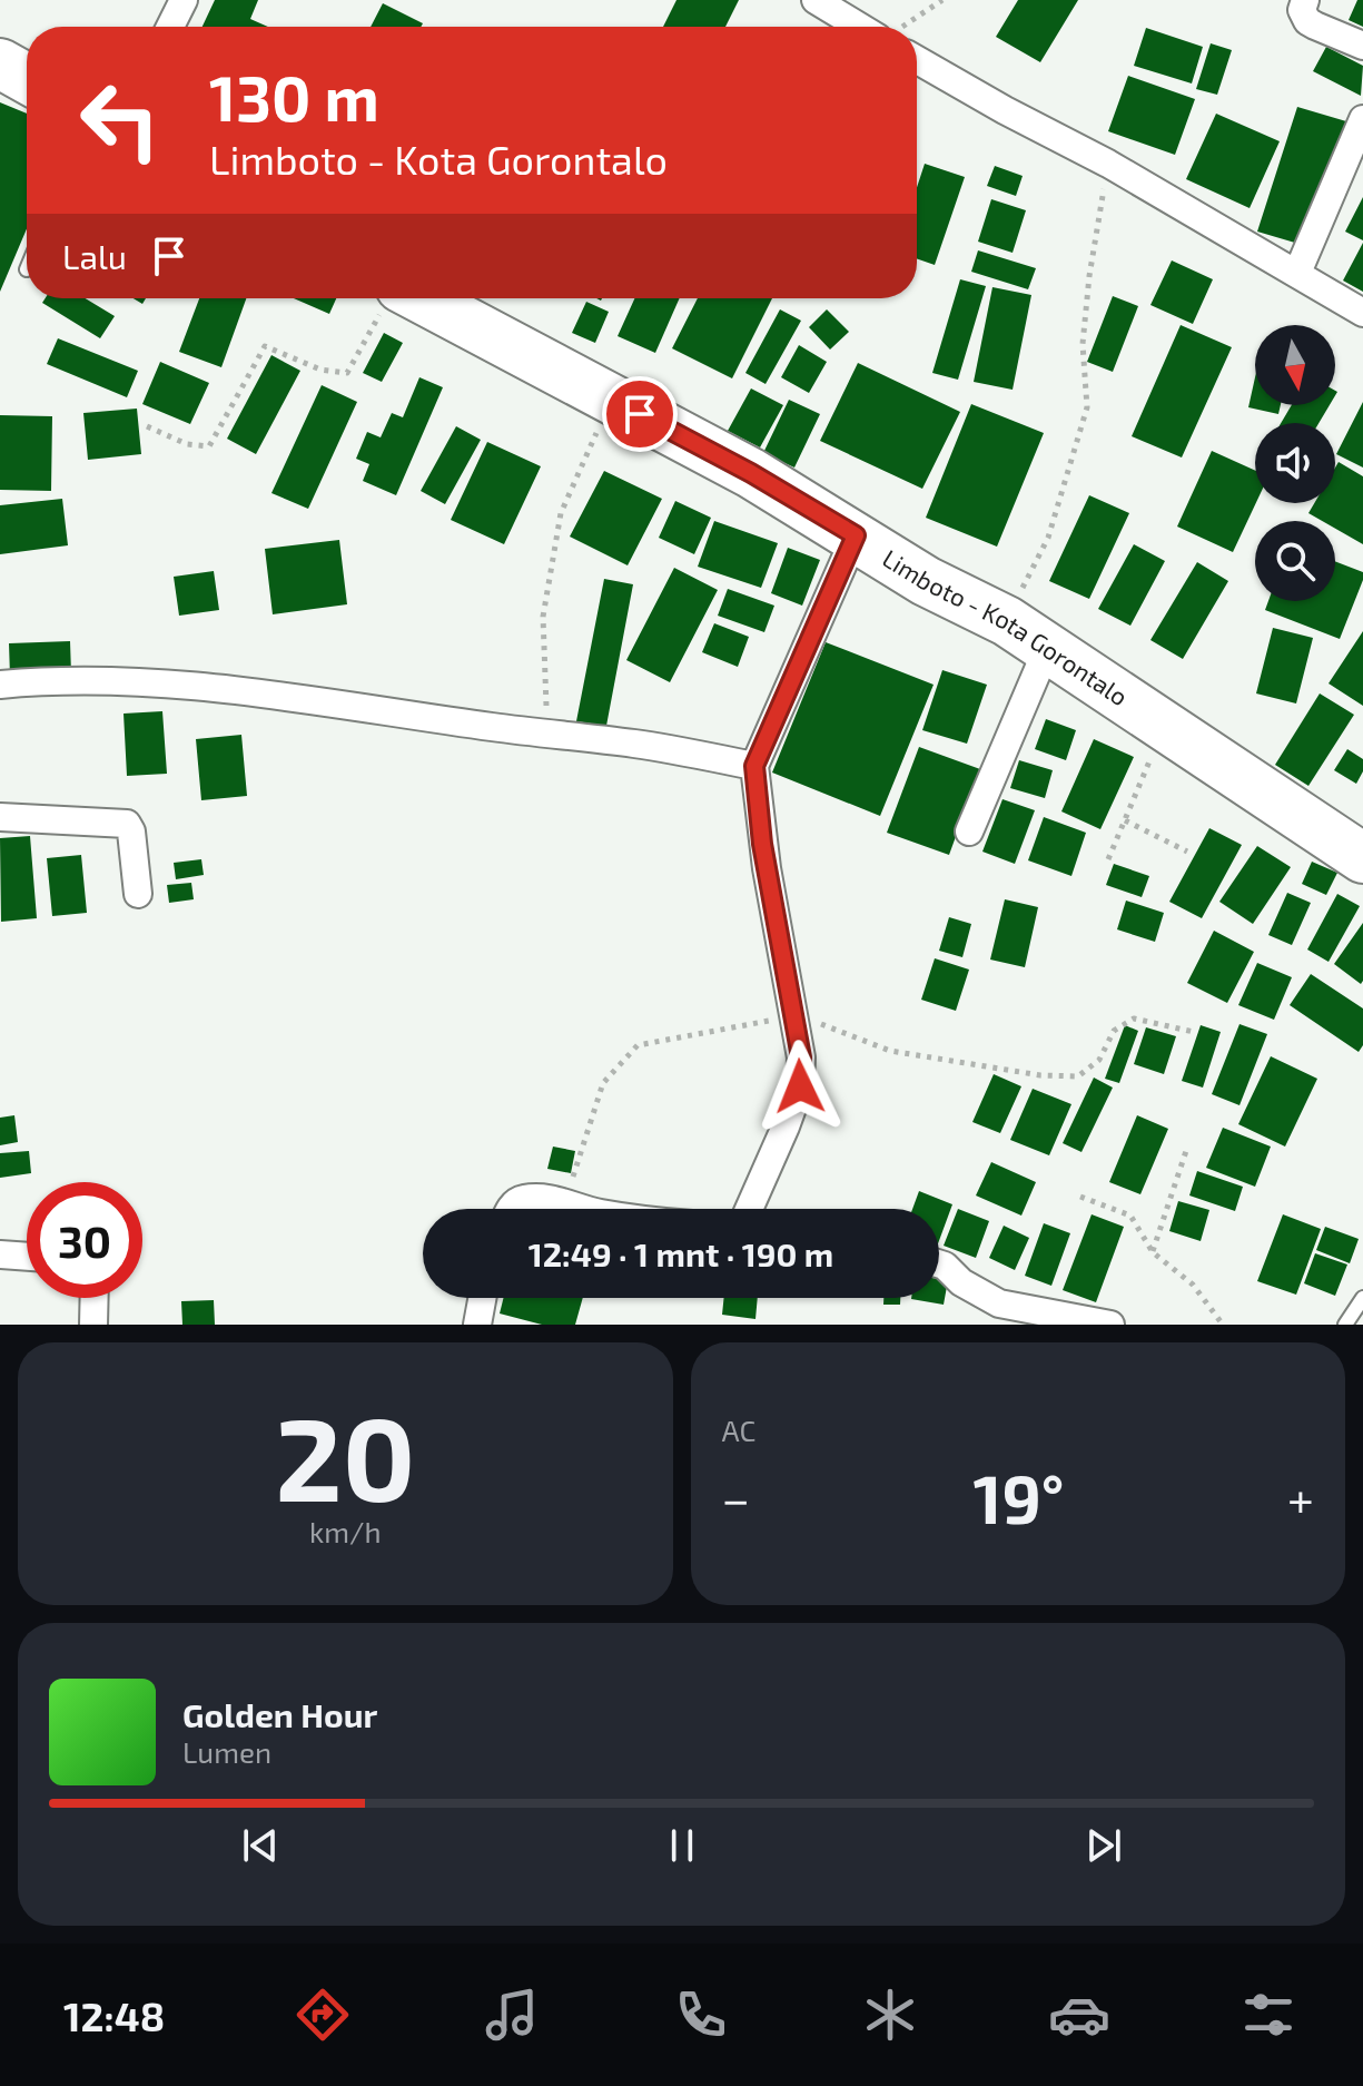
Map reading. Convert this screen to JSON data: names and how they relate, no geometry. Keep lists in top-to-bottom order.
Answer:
{
  "streets": {
    "highway": ["Limboto - Kota Gorontalo"]
  },
  "north": "bottom",
  "page": {
    "turn": ["130 m", "Limboto - Kota Gorontalo"],
    "then": "Lalu",
    "limit": "30",
    "trip": "12:49 · 1 mnt · 190 m",
    "tile": [
      ["20", "km/h"],
      "AC"
    ],
    "heat": ["−", "19°", "+"],
    "song": ["Golden Hour", "Lumen"],
    "tabs": "12:48"
  }
}
